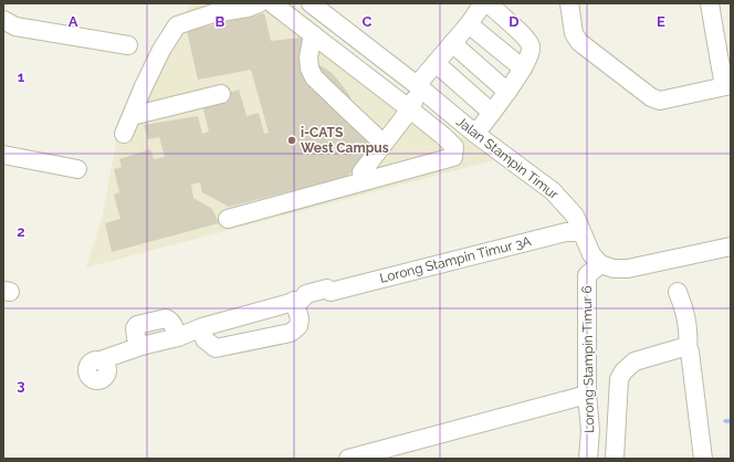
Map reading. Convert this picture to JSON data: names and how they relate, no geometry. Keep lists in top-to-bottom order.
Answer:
{
  "streets": {
    "street": ["Jalan Stampin Timur", "Lorong Stampin Timur 3A", "Lorong Stampin Timur 6"]
  },
  "crossings": [
    ["Jalan Stampin Timur", "Lorong Stampin Timur 3A"],
    ["Jalan Stampin Timur", "Lorong Stampin Timur 6"]
  ],
  "places": ["i-CATS West Campus"],
  "grid": {
    "columns": [
      "A",
      "B",
      "C",
      "D",
      "E"
    ],
    "rows": ["1", "2", "3"]
  }
}
